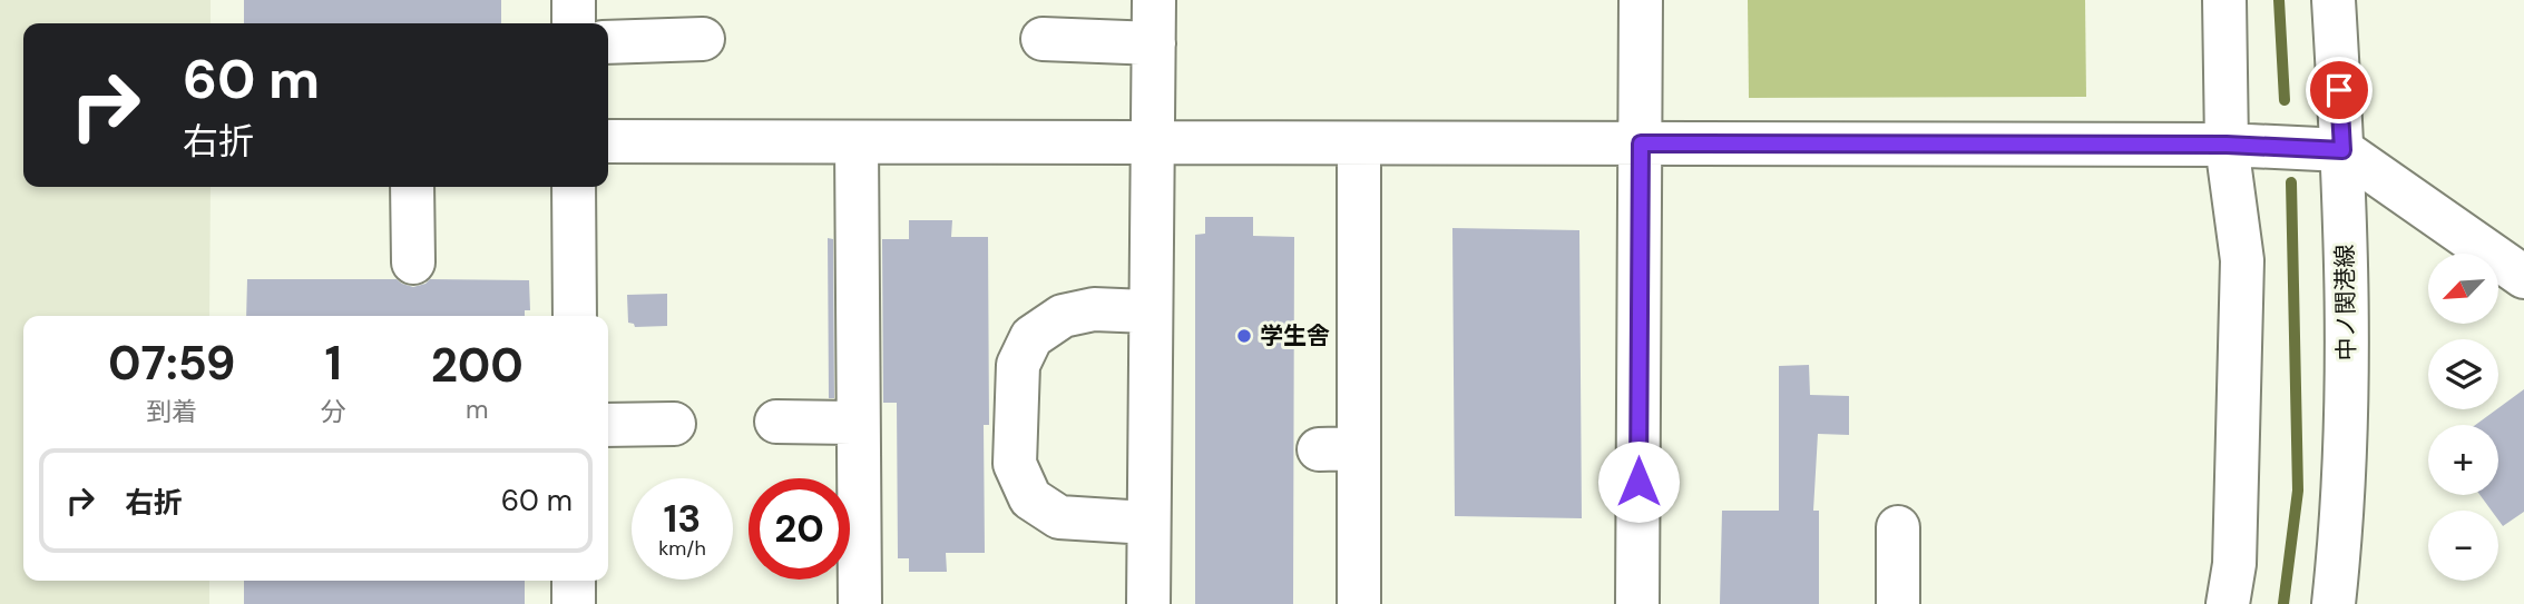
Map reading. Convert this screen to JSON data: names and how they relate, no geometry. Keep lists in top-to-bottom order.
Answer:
{
  "streets": {
    "main road": ["中ノ関港線"]
  },
  "places": ["学生舎"],
  "north": "bottom left",
  "page": {
    "turn": ["60 m", "右折"],
    "map_buttons": ["+", "−"],
    "eta": [
      "07:59",
      "到着",
      "1",
      "分",
      "200",
      "m"
    ],
    "list": [
      {
        "name": "右折",
        "value": "60 m"
      }
    ],
    "speed": "13 km/h",
    "limit": "20"
  }
}
